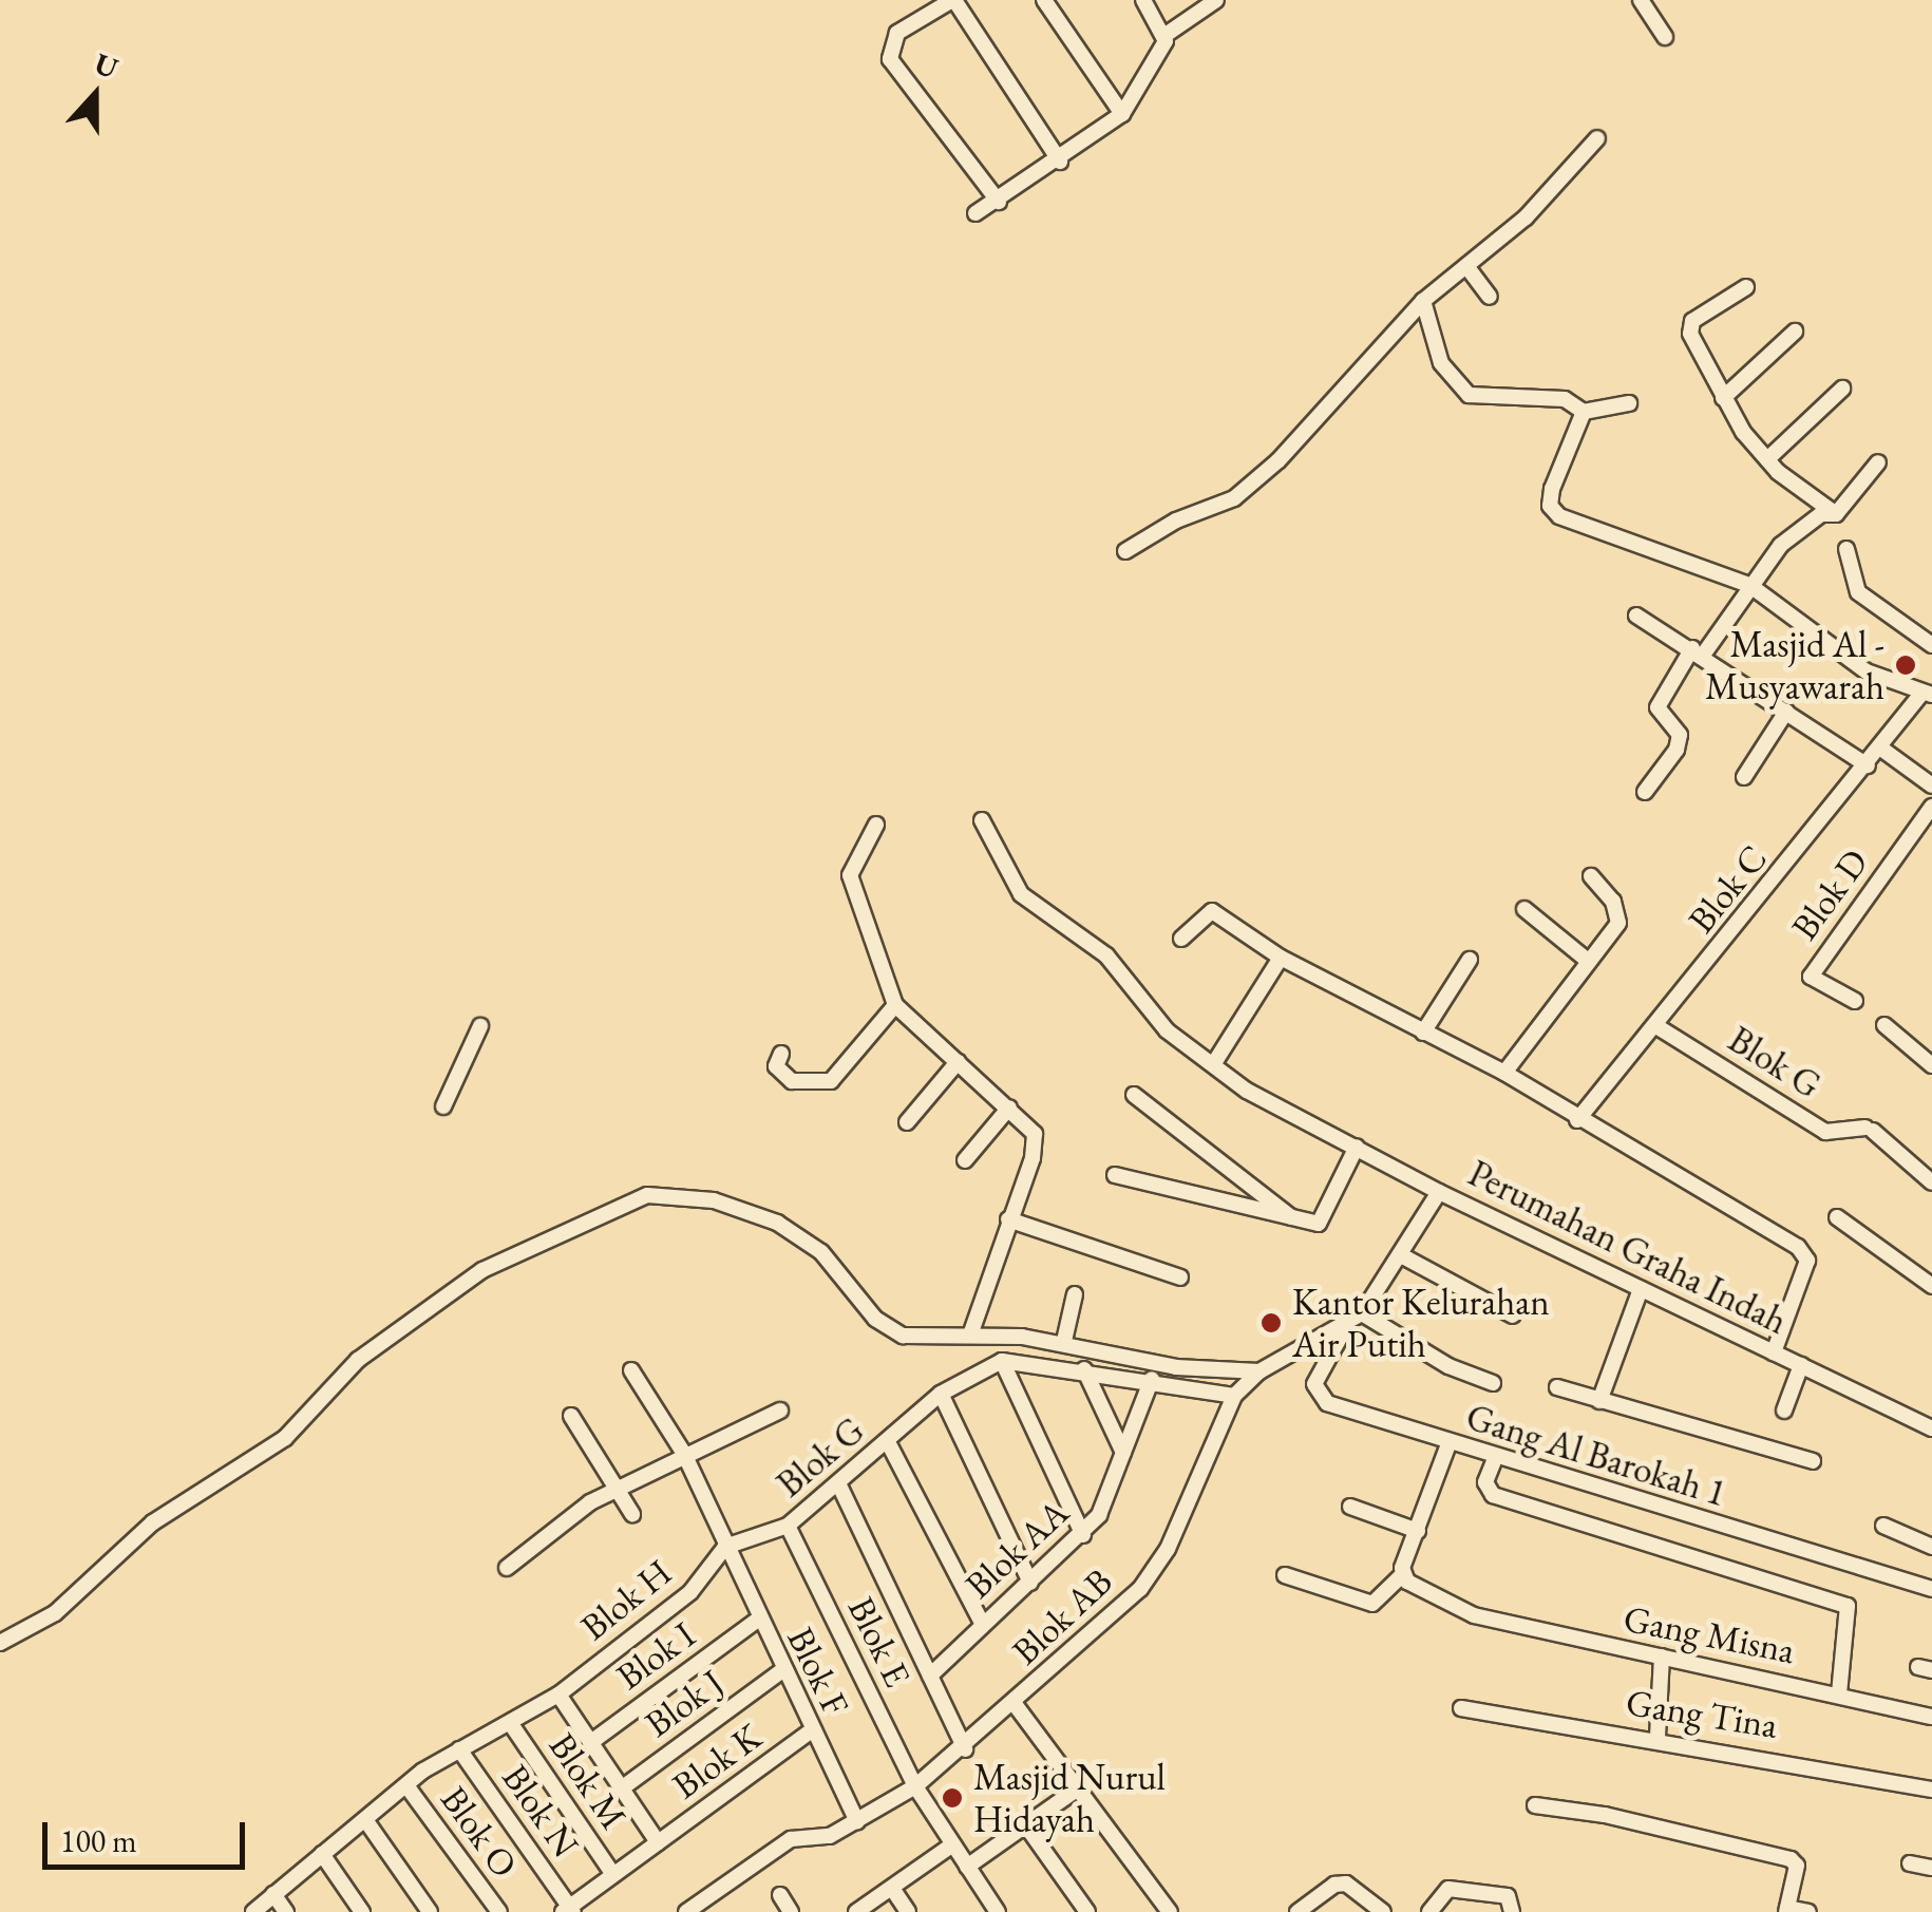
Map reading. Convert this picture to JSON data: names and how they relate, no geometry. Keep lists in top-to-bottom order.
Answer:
{
  "streets": {
    "street": [
      "Blok C",
      "Blok D",
      "Blok G",
      "Perumahan Graha Indah",
      "Gang Al Barokah 1",
      "Blok AA",
      "Blok H",
      "Blok AB",
      "Gang Misna",
      "Blok E",
      "Blok I",
      "Blok F",
      "Blok J",
      "Gang Tina",
      "Blok K",
      "Blok M",
      "Blok N",
      "Blok O"
    ]
  },
  "crossings": [
    ["Blok C", "Blok G"],
    ["Blok G", "Blok H"],
    ["Blok G", "Blok E"],
    ["Blok G", "Blok F"],
    ["Perumahan Graha Indah", "Gang Al Barokah 1"],
    ["Perumahan Graha Indah", "Blok AB"],
    ["Blok H", "Blok F"],
    ["Blok AB", "Blok E"],
    ["Blok AB", "Blok F"],
    ["Blok I", "Blok F"],
    ["Blok F", "Blok J"],
    ["Blok F", "Blok K"],
    ["Blok K", "Blok M"],
    ["Blok K", "Blok N"]
  ],
  "places": ["Masjid Al - Musyawarah", "Kantor Kelurahan Air Putih", "Masjid Nurul Hidayah"],
  "scale_bar": "100 m",
  "north": "top"
}
